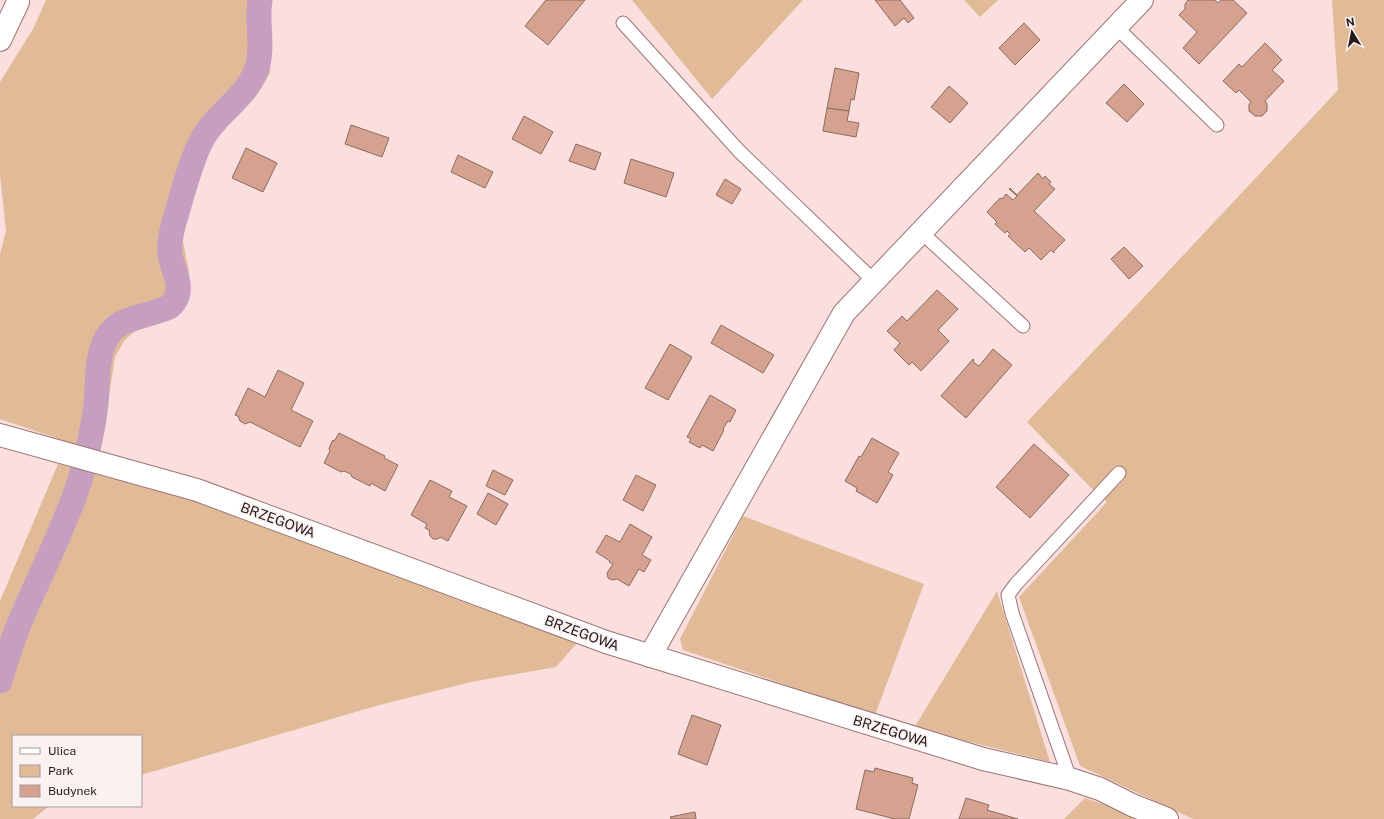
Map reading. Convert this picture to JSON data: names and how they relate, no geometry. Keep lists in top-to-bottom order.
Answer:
{
  "streets": {
    "street": ["BRZEGOWA"]
  },
  "legend": ["Ulica", "Park", "Budynek"],
  "north": "top"
}
